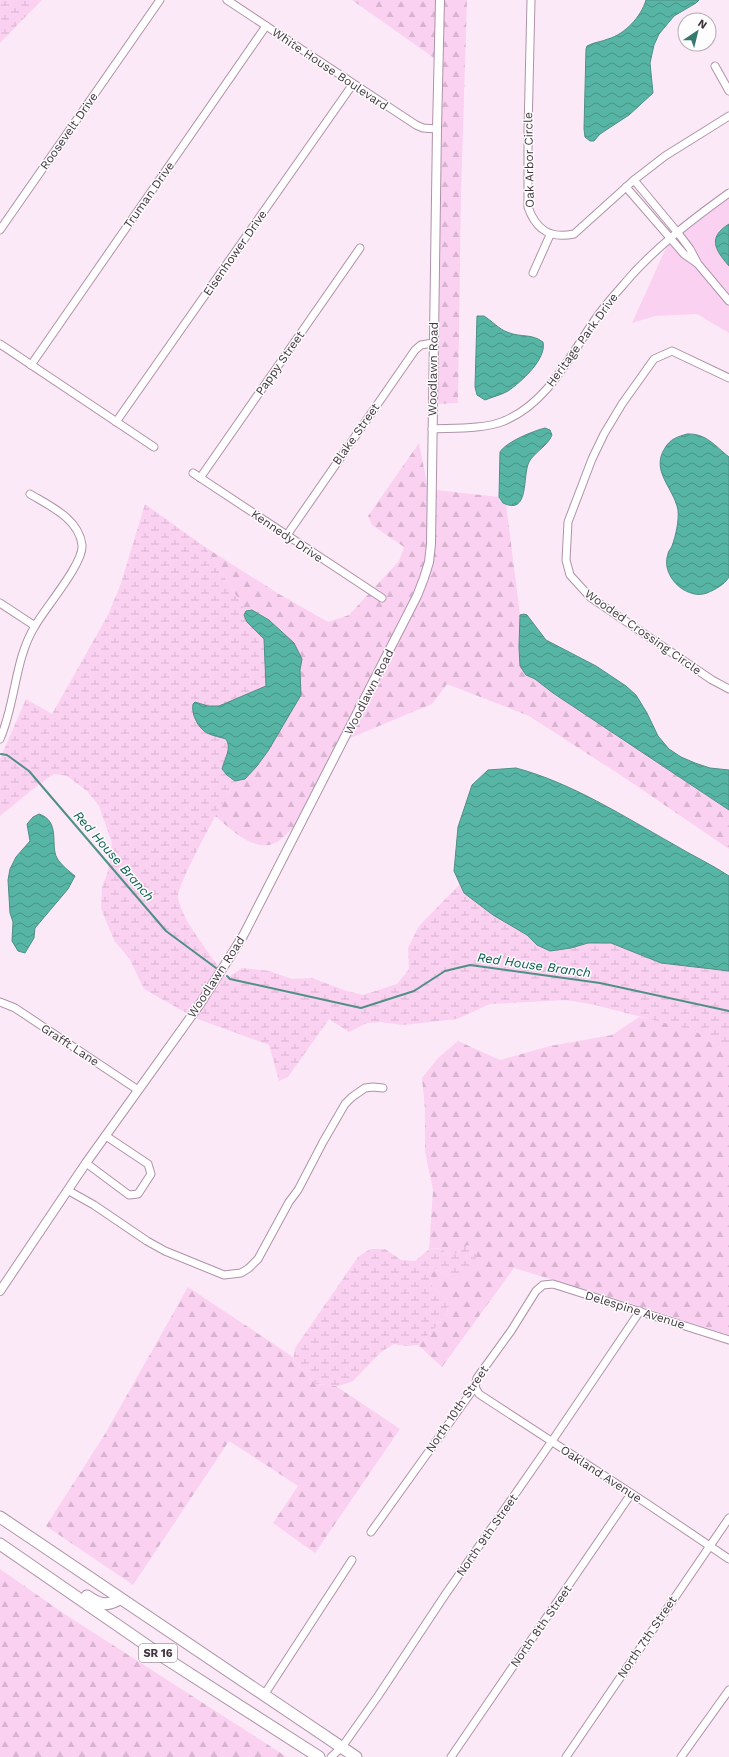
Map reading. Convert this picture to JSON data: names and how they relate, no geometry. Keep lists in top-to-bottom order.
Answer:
{
  "streets": {
    "highway": ["SR 16"],
    "street": [
      "White House Boulevard",
      "Roosevelt Drive",
      "Oak Arbor Circle",
      "Truman Drive",
      "Eisenhower Drive",
      "Heritage Park Drive",
      "Pappy Street",
      "Woodlawn Road",
      "Blake Street",
      "Kennedy Drive",
      "Wooded Crossing Circle",
      "Grafft Lane",
      "Delespine Avenue",
      "North 10th Street",
      "Oakland Avenue",
      "North 9th Street",
      "North 8th Street",
      "North 7th Street"
    ]
  },
  "crossings": [
    ["White House Boulevard", "Truman Drive"],
    ["White House Boulevard", "Eisenhower Drive"],
    ["White House Boulevard", "Woodlawn Road"],
    ["Heritage Park Drive", "Woodlawn Road"],
    ["Pappy Street", "Kennedy Drive"],
    ["Woodlawn Road", "Blake Street"],
    ["Woodlawn Road", "Grafft Lane"],
    ["Blake Street", "Kennedy Drive"],
    ["Delespine Avenue", "North 10th Street"],
    ["Delespine Avenue", "North 9th Street"],
    ["North 10th Street", "Oakland Avenue"],
    ["Oakland Avenue", "North 9th Street"],
    ["Oakland Avenue", "North 8th Street"],
    ["Oakland Avenue", "North 7th Street"],
    ["North 9th Street", "SR 16"]
  ],
  "water": ["Red House Branch"],
  "north": "top right"
}
